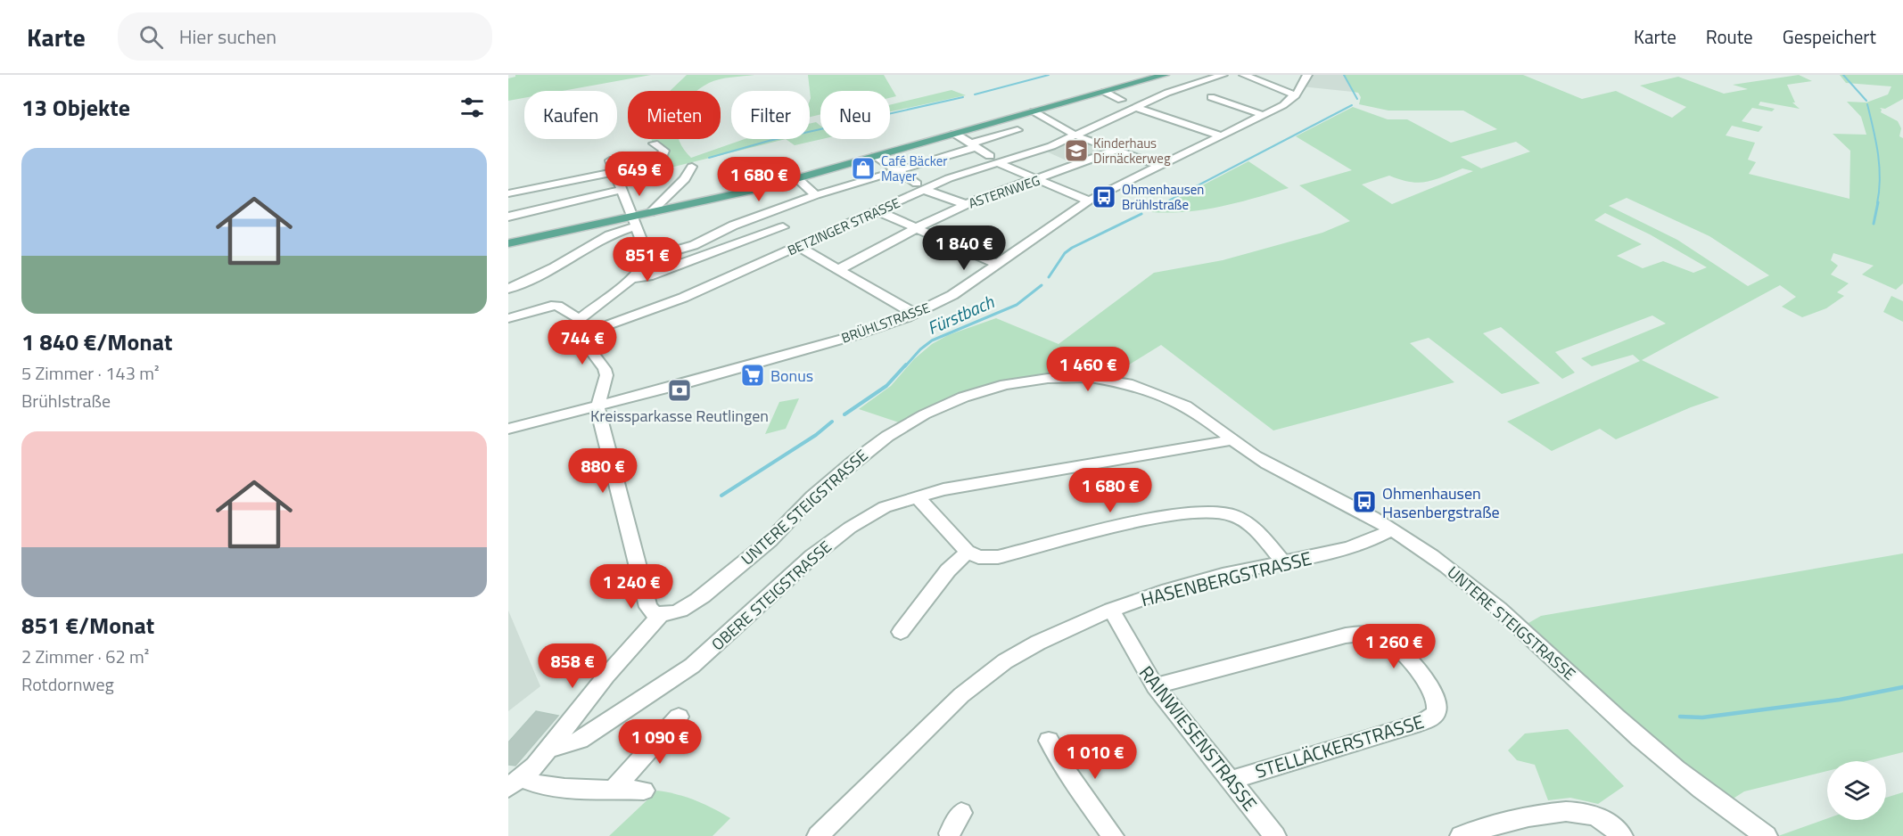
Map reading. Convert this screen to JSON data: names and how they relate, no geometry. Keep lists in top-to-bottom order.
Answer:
{
  "streets": {
    "street": [
      "ASTERNWEG",
      "BETZINGER STRASSE",
      "BRÜHLSTRASSE",
      "UNTERE STEIGSTRASSE",
      "HASENBERGSTRASSE",
      "OBERE STEIGSTRASSE",
      "RAINWIESENSTRASSE",
      "STELLÄCKERSTRASSE"
    ]
  },
  "crossings": [
    ["UNTERE STEIGSTRASSE", "HASENBERGSTRASSE"],
    ["UNTERE STEIGSTRASSE", "OBERE STEIGSTRASSE"],
    ["HASENBERGSTRASSE", "RAINWIESENSTRASSE"],
    ["RAINWIESENSTRASSE", "STELLÄCKERSTRASSE"]
  ],
  "water": ["Fürstbach"],
  "places": {
    "school or university": ["Kinderhaus Dirnäckerweg"],
    "shop": ["Café Bäcker Mayer"],
    "bus stop": ["Ohmenhausen Brühlstraße", "Ohmenhausen Hasenbergstraße"],
    "supermarket": ["Bonus"],
    "bank": ["Kreissparkasse Reutlingen"]
  },
  "page": {
    "header": "Karte",
    "search": "Hier suchen",
    "nav": ["Karte", "Route", "Gespeichert"],
    "heading": "13 Objekte",
    "chip": [
      "Kaufen",
      "Mieten",
      "Filter",
      "Neu"
    ],
    "list": [
      {
        "name": "1 840 €/Monat",
        "note": "5 Zimmer · 143 m² · Brühlstraße"
      },
      {
        "name": "851 €/Monat",
        "note": "2 Zimmer · 62 m² · Rotdornweg"
      }
    ],
    "price": [
      "649 €",
      "1 680 €",
      "1 840 €",
      "851 €",
      "744 €",
      "1 460 €",
      "880 €",
      "1 680 €",
      "1 240 €",
      "1 260 €",
      "858 €",
      "1 090 €",
      "1 010 €"
    ]
  }
}
